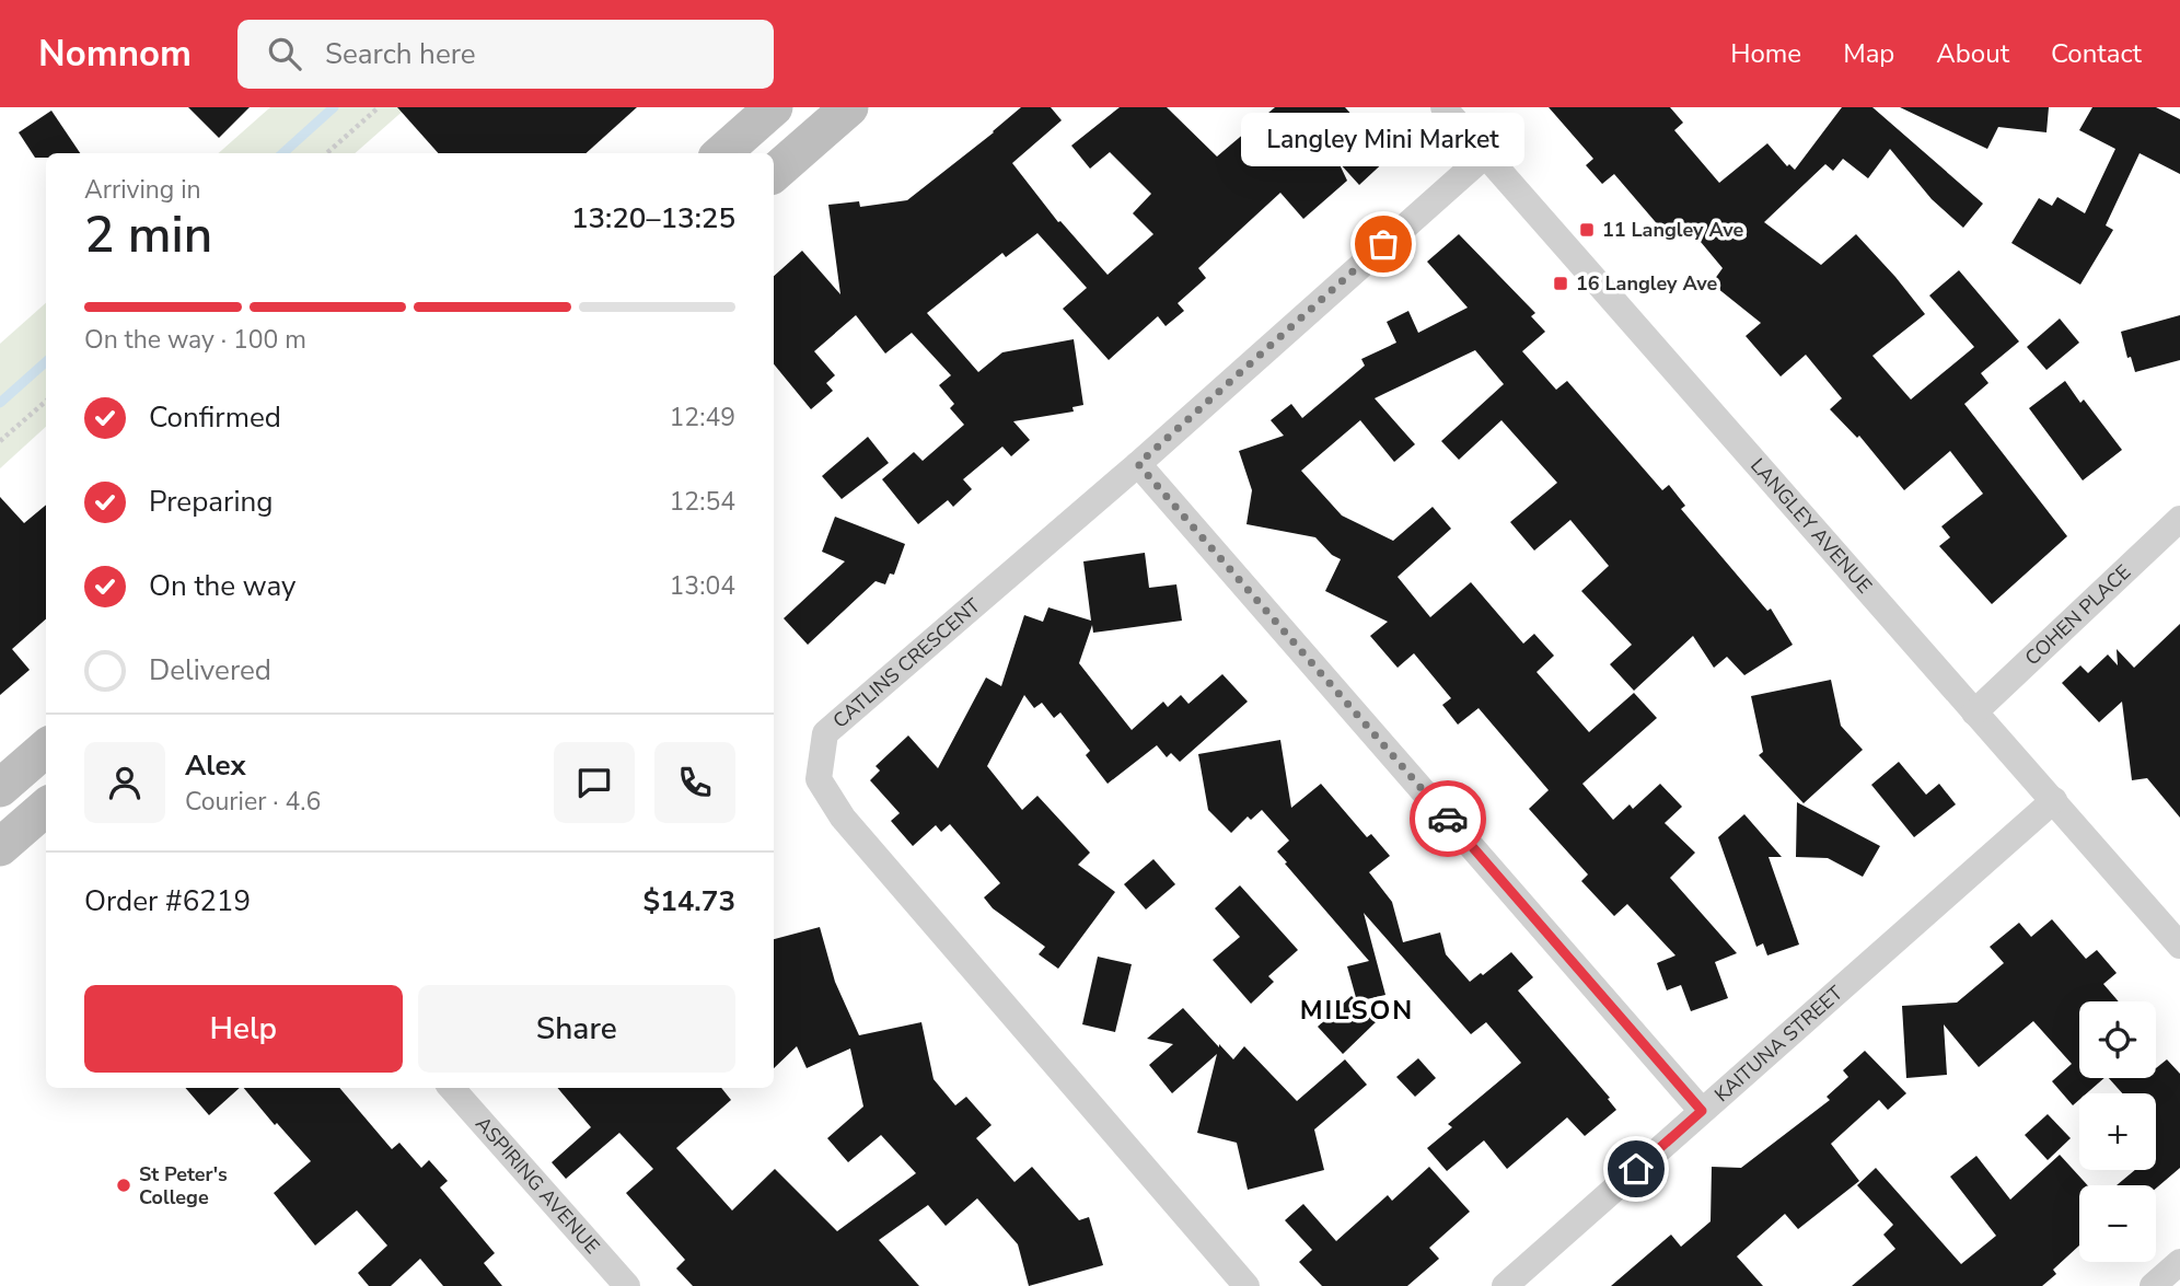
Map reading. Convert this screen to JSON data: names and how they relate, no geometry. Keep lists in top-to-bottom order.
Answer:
{
  "streets": {
    "street": [
      "LANGLEY AVENUE",
      "COHEN PLACE",
      "CATLINS CRESCENT",
      "KAITUNA STREET",
      "ASPIRING AVENUE"
    ]
  },
  "crossings": [
    ["LANGLEY AVENUE", "COHEN PLACE"],
    ["LANGLEY AVENUE", "CATLINS CRESCENT"],
    ["LANGLEY AVENUE", "KAITUNA STREET"]
  ],
  "districts": ["MILSON"],
  "places": {
    "transit": ["11 Langley Ave", "16 Langley Ave"],
    "other": ["Langley Mini Market", "St Peter's College"]
  },
  "page": {
    "header": "Nomnom",
    "search": "Search here",
    "nav": [
      "Home",
      "Map",
      "About",
      "Contact"
    ],
    "bubble": "Langley Mini Market",
    "heading": ["2 min", "Arriving in", "13:20–13:25"],
    "panel": [
      "Alex",
      "Courier · 4.6",
      "Order #6219",
      "$14.73"
    ],
    "bar": "On the way · 100 m",
    "list": [
      ["Confirmed", "12:49"],
      ["Preparing", "12:54"],
      ["On the way", "13:04"],
      "Delivered"
    ],
    "buttons": ["Help", "Share"],
    "map_buttons": ["+", "−"]
  }
}
